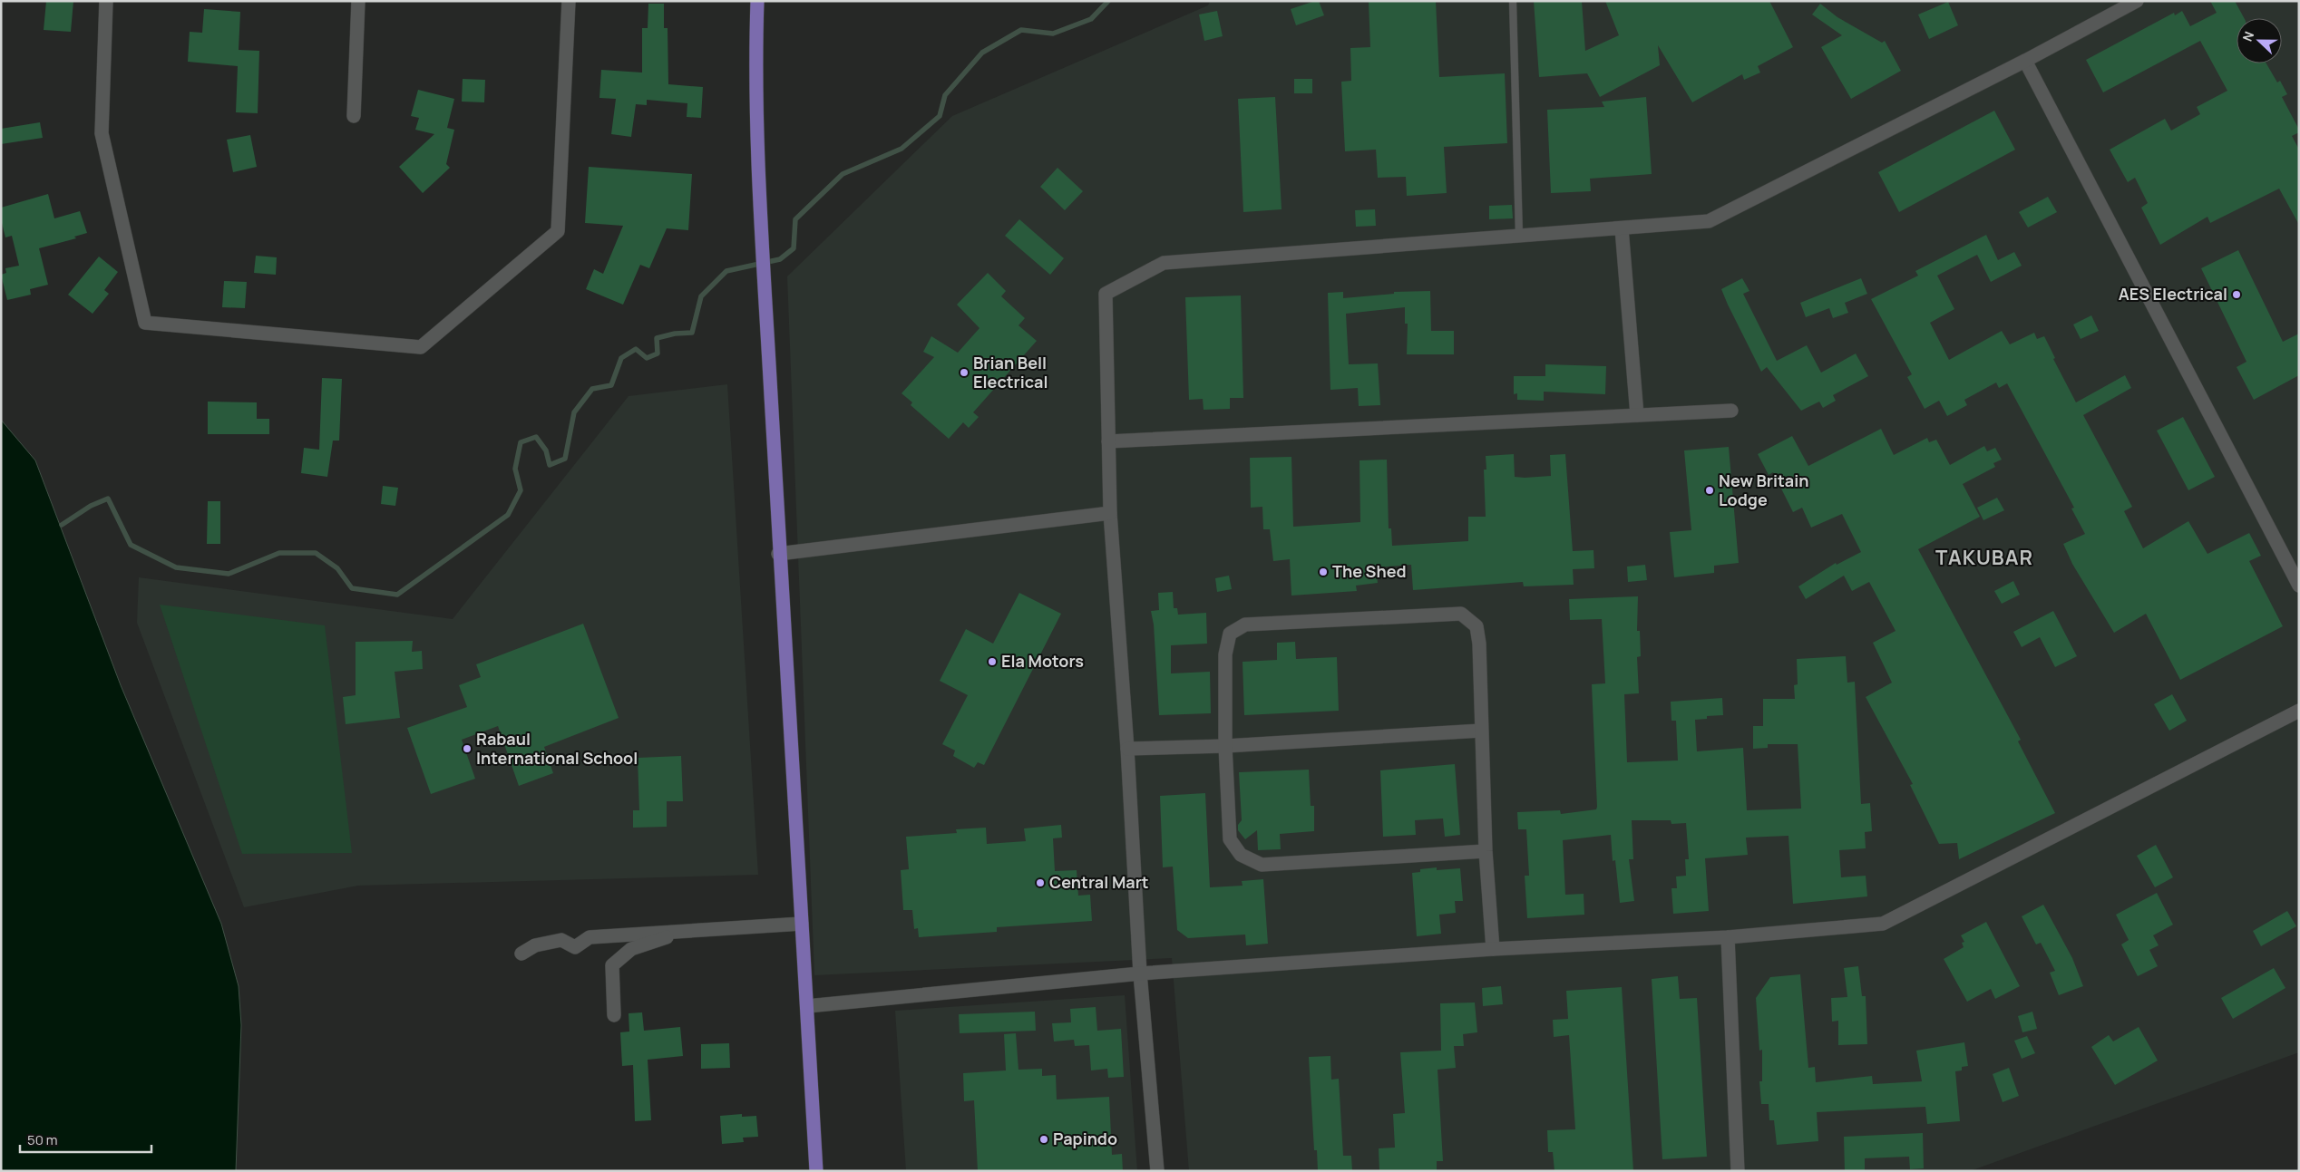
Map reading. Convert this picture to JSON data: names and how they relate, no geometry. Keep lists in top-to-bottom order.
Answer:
{
  "districts": ["TAKUBAR"],
  "places": [
    "AES Electrical",
    "Brian Bell Electrical",
    "New Britain Lodge",
    "The Shed",
    "Ela Motors",
    "Rabaul International School",
    "Central Mart",
    "Papindo"
  ],
  "scale_bar": "50 m",
  "north": "left"
}
